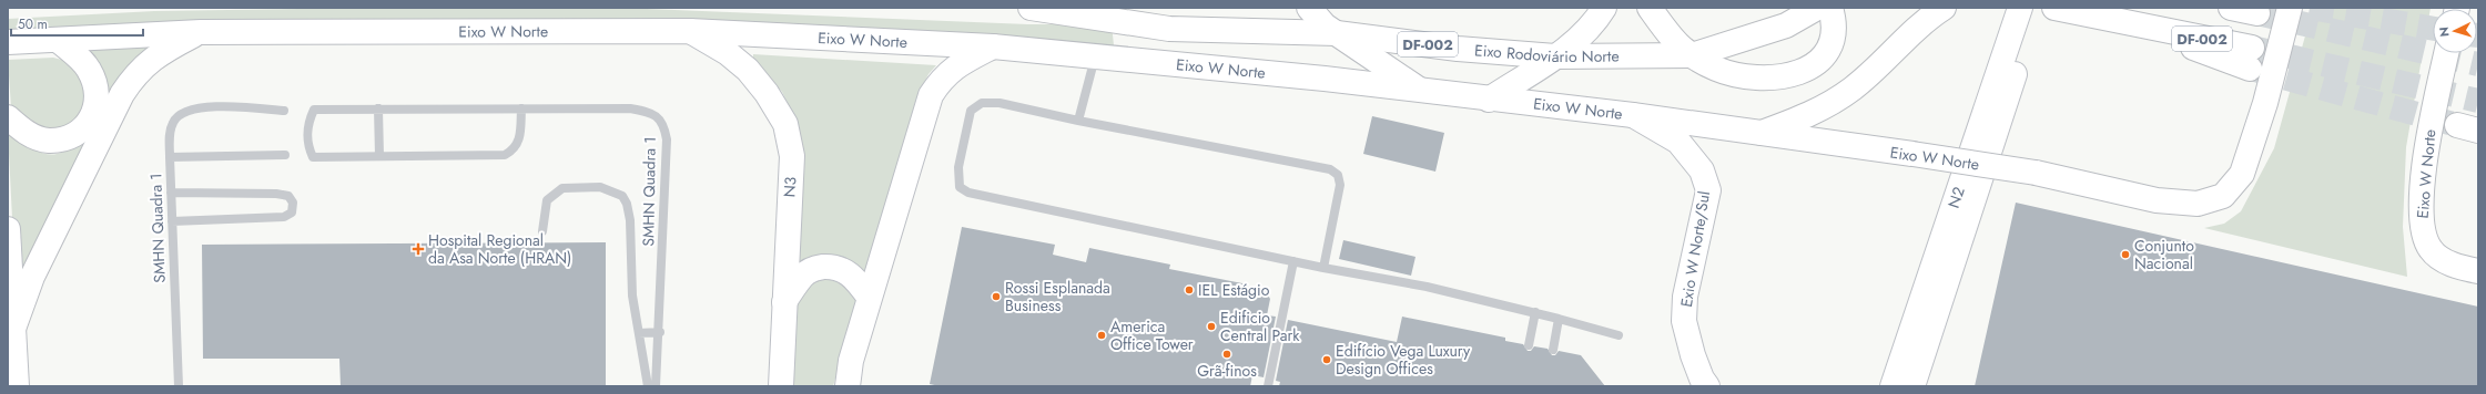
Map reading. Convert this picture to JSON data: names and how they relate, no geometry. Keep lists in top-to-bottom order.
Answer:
{
  "streets": {
    "main road": [
      "Eixo W Norte",
      "DF-002",
      "Eixo Rodoviário Norte",
      "N3",
      "N2",
      "Exio W Norte/Sul"
    ],
    "lane": ["SMHN Quadra 1"]
  },
  "crossings": [
    ["Eixo W Norte", "N3"],
    ["Eixo W Norte", "Exio W Norte/Sul"]
  ],
  "places": {
    "health": ["Hospital Regional da Asa Norte (HRAN)"],
    "other": [
      "Conjunto Nacional",
      "IEL Estágio",
      "Rossi Esplanada Business",
      "Edificio Central Park",
      "America Office Tower",
      "Grã-finos",
      "Edifício Vega Luxury Design Offices"
    ]
  },
  "scale_bar": "50 m",
  "north": "left"
}
